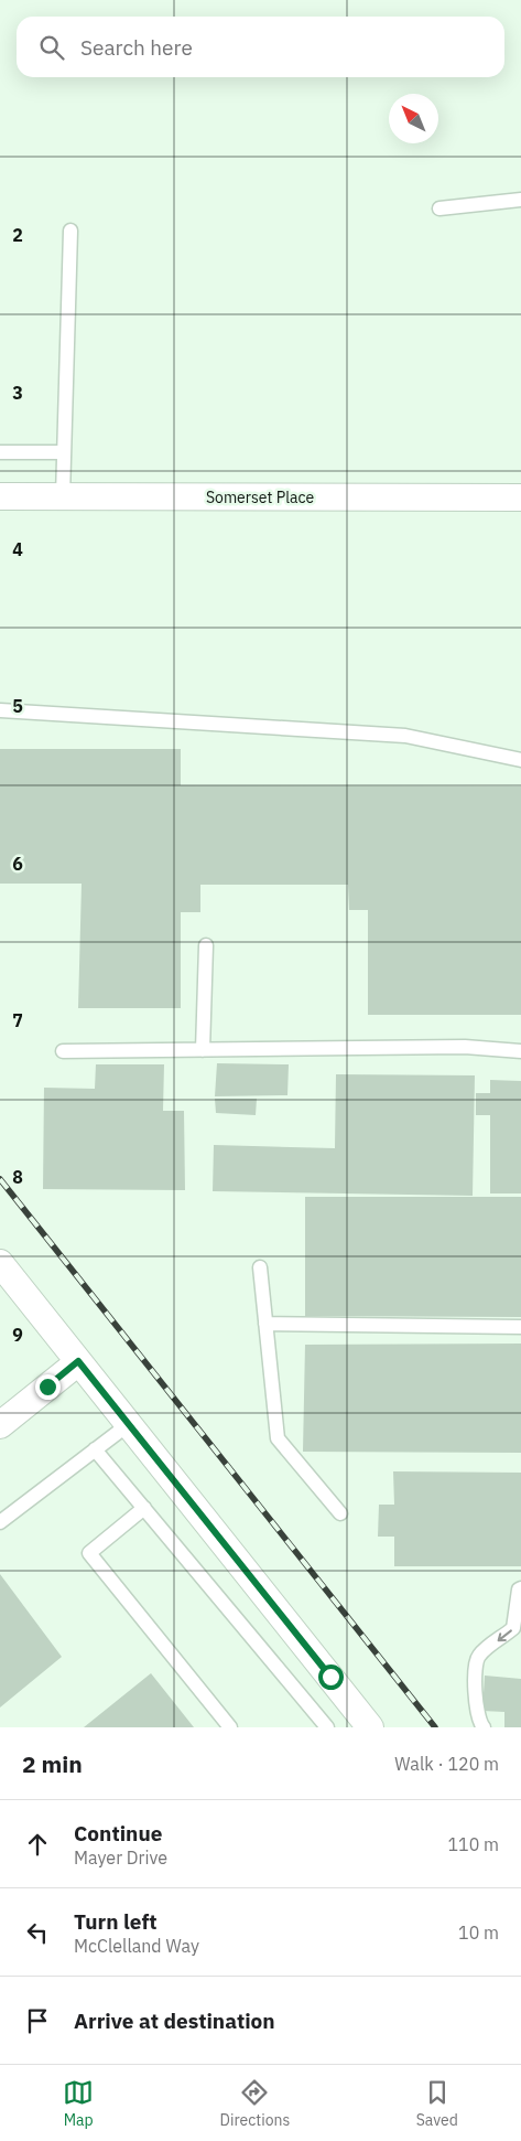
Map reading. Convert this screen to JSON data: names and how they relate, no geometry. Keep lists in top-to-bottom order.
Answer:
{
  "streets": {
    "street": ["Somerset Place"]
  },
  "north": "top left",
  "page": {
    "search": "Search here",
    "heading": ["2 min", "Walk · 120 m"],
    "list": [
      ["Continue", "Mayer Drive", "110 m"],
      ["Turn left", "McClelland Way", "10 m"],
      "Arrive at destination"
    ],
    "nav": ["Map", "Directions", "Saved"]
  },
  "grid": {
    "rows": [
      "2",
      "3",
      "4",
      "5",
      "6",
      "7",
      "8",
      "9"
    ]
  }
}
